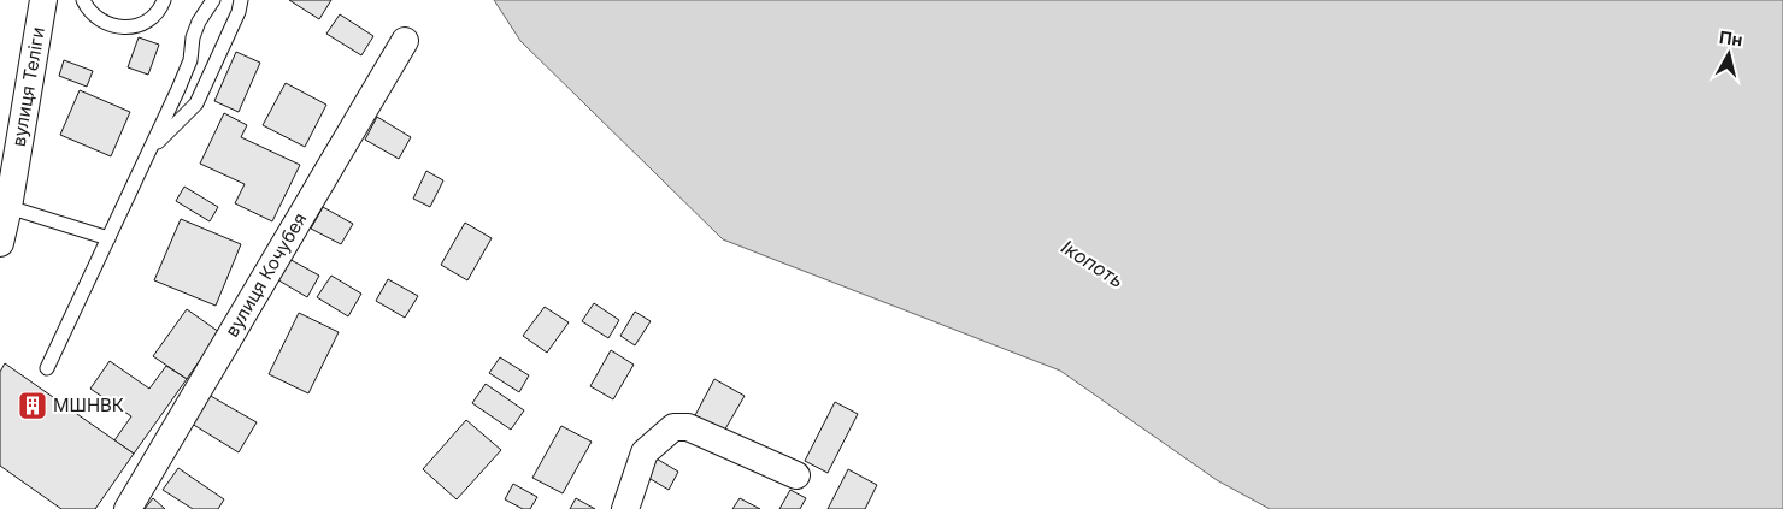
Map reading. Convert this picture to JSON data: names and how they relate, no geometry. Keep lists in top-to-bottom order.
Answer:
{
  "streets": {
    "street": ["вулиця Теліги", "вулиця Кочубея"]
  },
  "water": ["Ікопоть"],
  "places": {
    "building": ["МШНВК"]
  },
  "north": "top"
}
